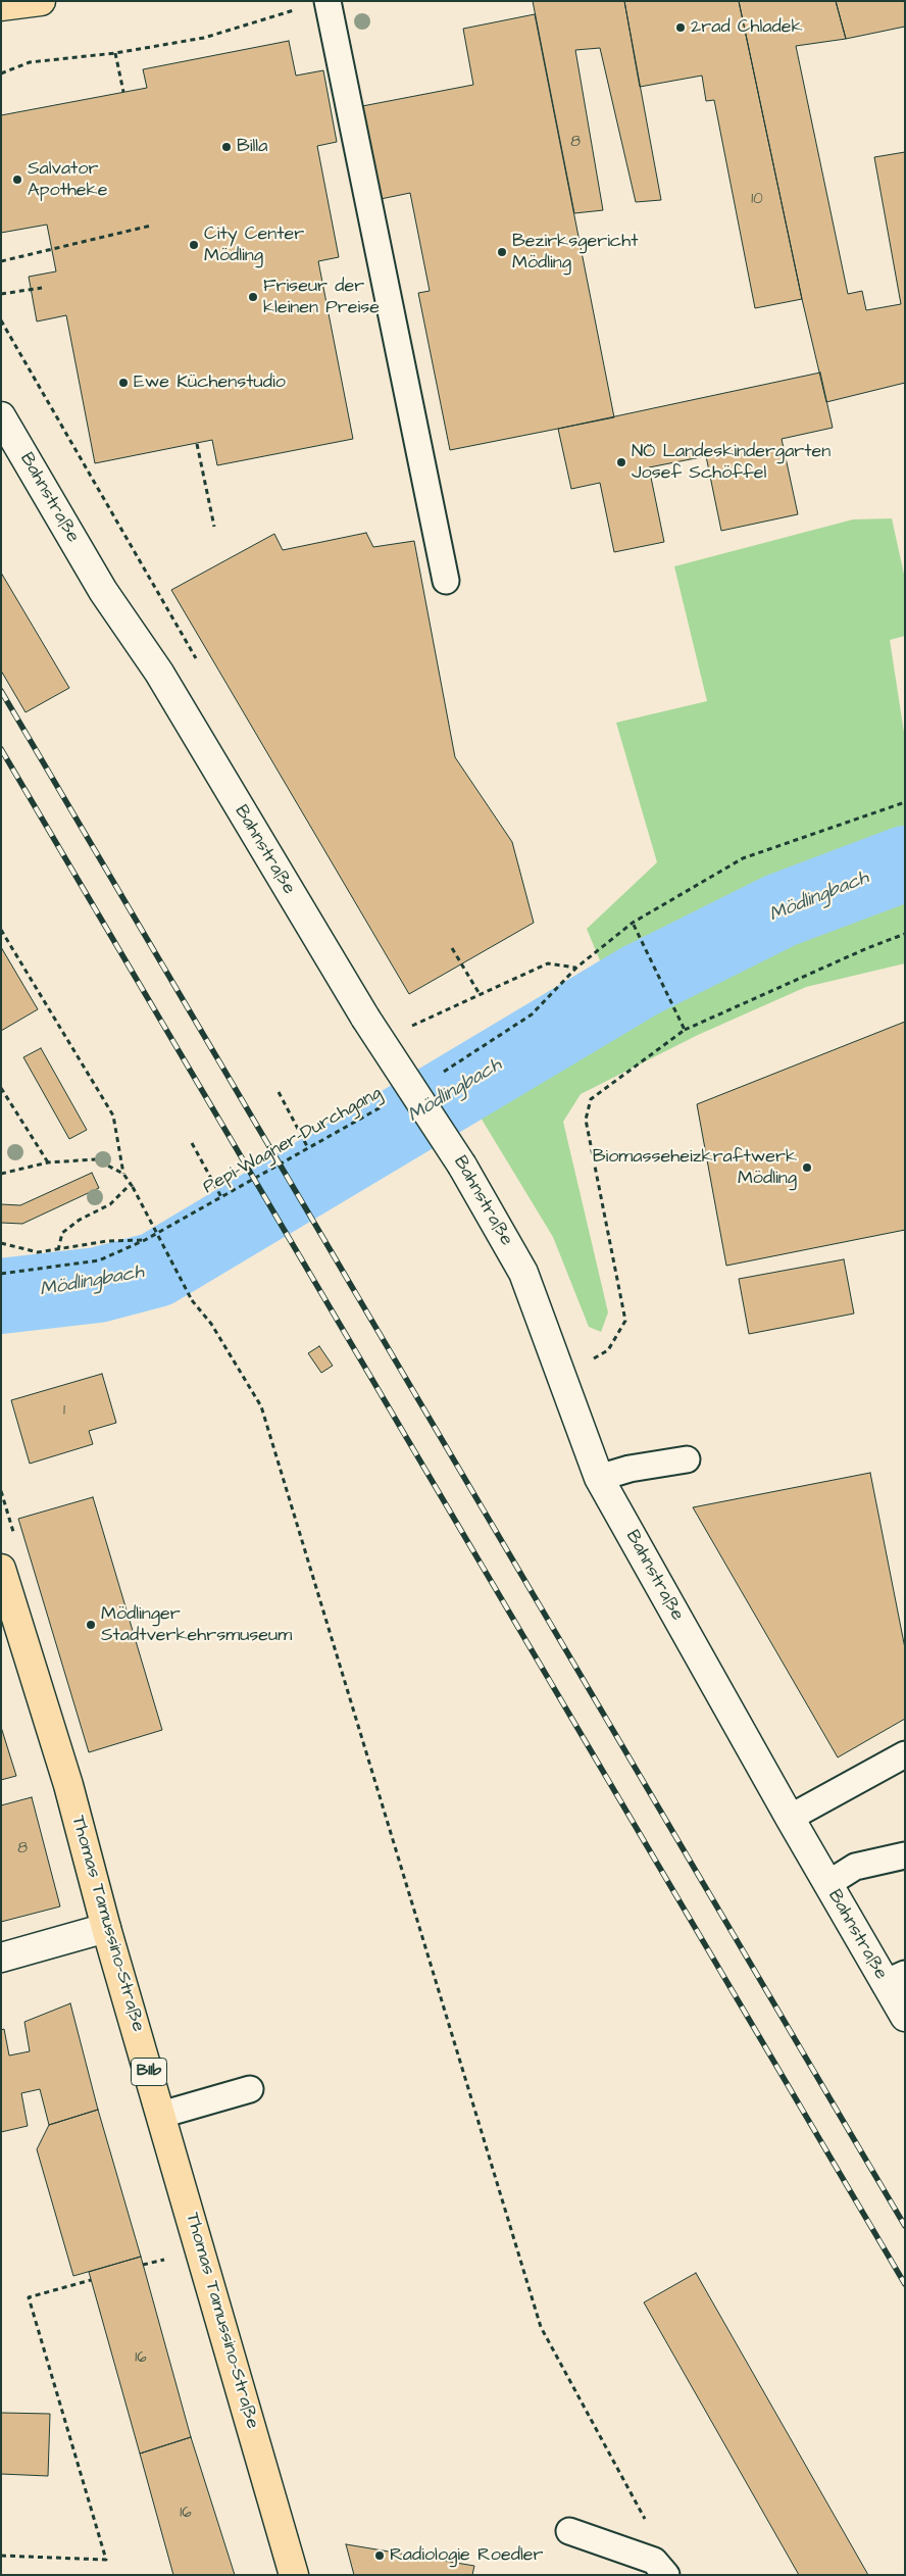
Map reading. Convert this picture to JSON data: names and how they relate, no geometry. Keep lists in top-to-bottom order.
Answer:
{
  "streets": {
    "main road": ["Thomas Tamussino-Straße", "B11b"],
    "street": ["Bahnstraße"],
    "path": ["Pepi-Wagner-Durchgang"]
  },
  "water": ["Mödlingbach"],
  "places": [
    "2rad Chladek",
    "Billa",
    "Salvator Apotheke",
    "City Center Mödling",
    "Bezirksgericht Mödling",
    "Friseur der kleinen Preise",
    "Ewe Küchenstudio",
    "NÖ Landeskindergarten Josef Schöffel",
    "Biomasseheizkraftwerk Mödling",
    "Mödlinger Stadtverkehrsmuseum",
    "Radiologie Roedler"
  ],
  "house_numbers": [
    "8",
    "10",
    "1",
    "8",
    "16",
    "16"
  ]
}
